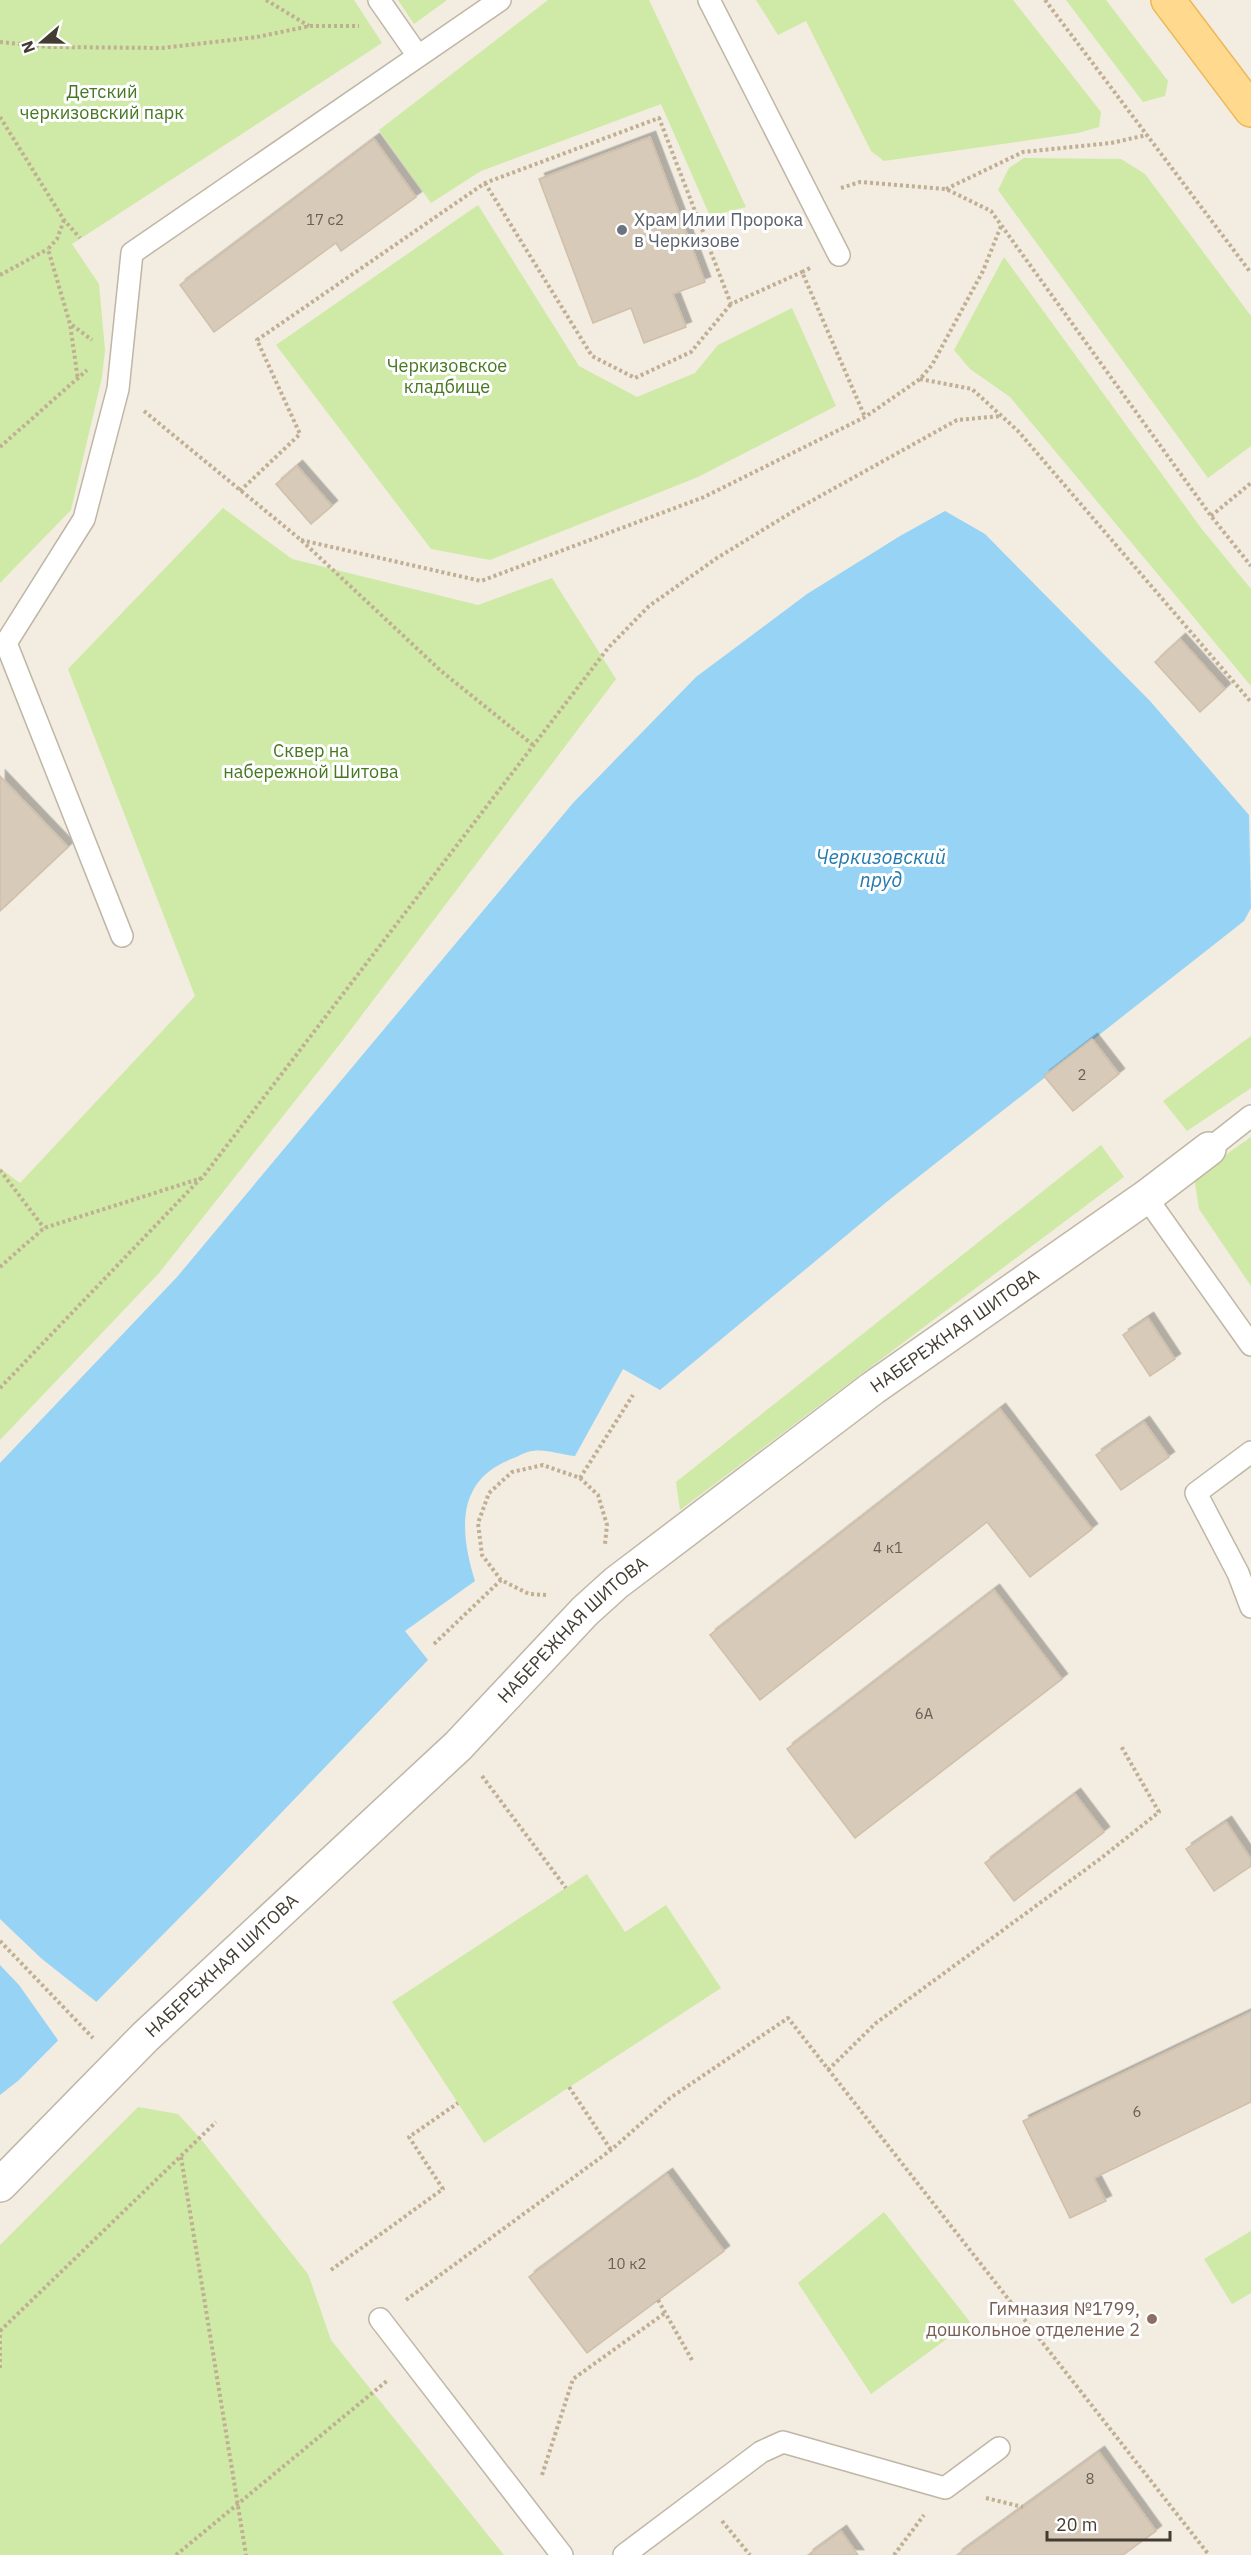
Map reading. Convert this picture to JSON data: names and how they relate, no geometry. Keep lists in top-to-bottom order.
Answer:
{
  "streets": {
    "street": ["НАБЕРЕЖНАЯ ШИТОВА"]
  },
  "water": ["Черкизовский пруд"],
  "parks": ["Детский черкизовский парк", "Черкизовское кладбище", "Сквер на набережной Шитова"],
  "places": ["Храм Илии Пророка в Черкизове", "Гимназия №1799, дошкольное отделение 2"],
  "house_numbers": [
    "17 c2",
    "2",
    "4 к1",
    "6А",
    "6",
    "10 к2",
    "8"
  ],
  "scale_bar": "20 m",
  "north": "left"
}
